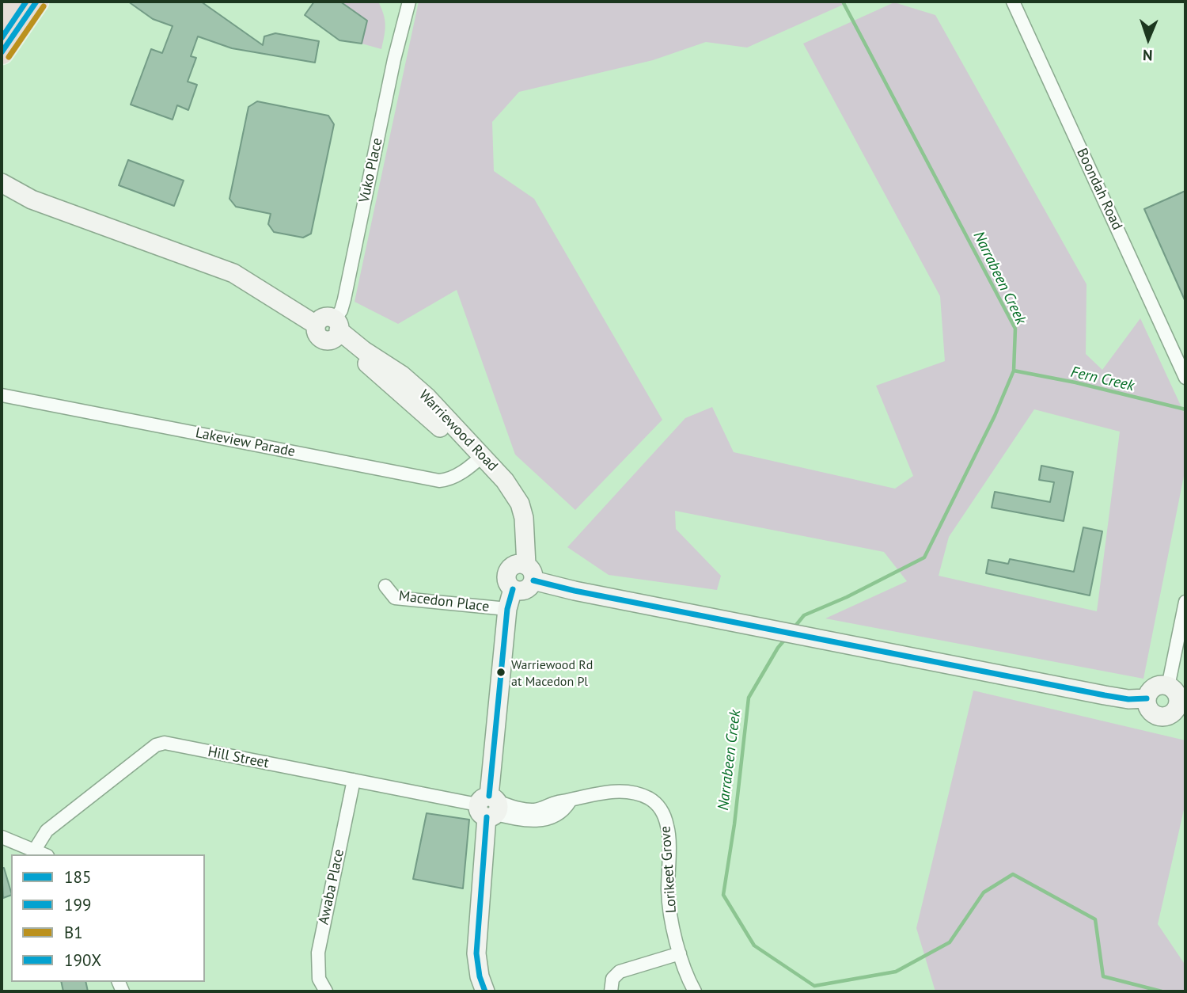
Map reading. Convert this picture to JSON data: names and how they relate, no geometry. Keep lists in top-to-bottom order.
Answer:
{
  "streets": {
    "street": [
      "Vuko Place",
      "Boondah Road",
      "Warriewood Road",
      "Lakeview Parade",
      "Macedon Place",
      "Hill Street",
      "Lorikeet Grove",
      "Awaba Place"
    ]
  },
  "crossings": [
    ["Vuko Place", "Warriewood Road"],
    ["Warriewood Road", "Lakeview Parade"],
    ["Hill Street", "Lorikeet Grove"],
    ["Hill Street", "Awaba Place"]
  ],
  "water": ["Narrabeen Creek", "Fern Creek"],
  "places": ["Warriewood Rd at Macedon Pl"],
  "lines": [
    "transit line 199",
    "transit line 190X",
    "transit line B1",
    "transit line 185"
  ],
  "legend": [
    "185",
    "199",
    "B1",
    "190X"
  ],
  "north": "bottom"
}
